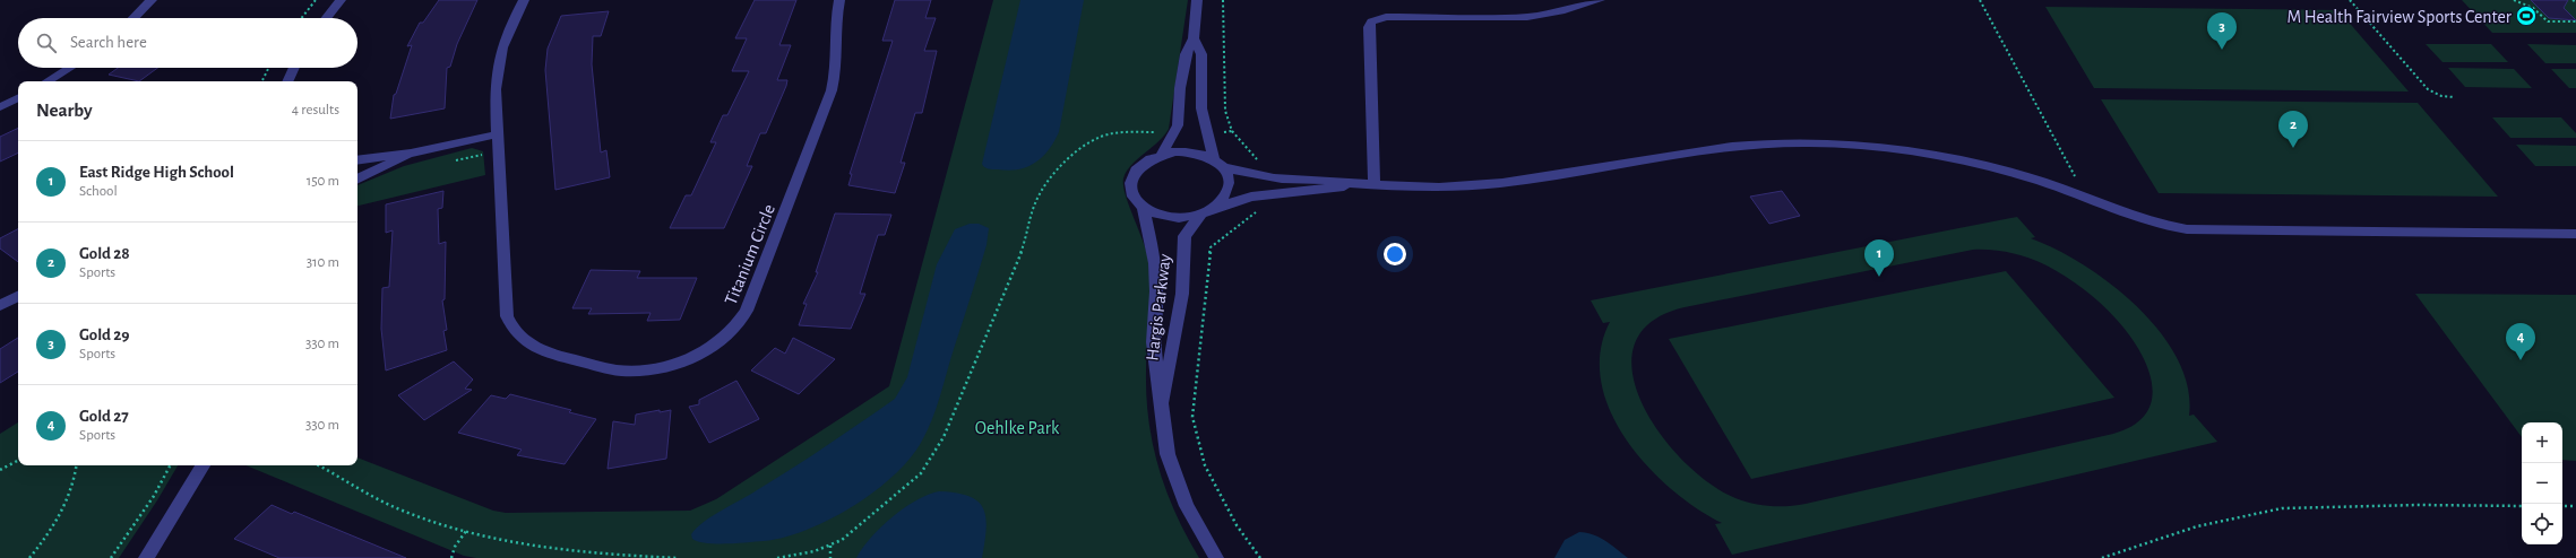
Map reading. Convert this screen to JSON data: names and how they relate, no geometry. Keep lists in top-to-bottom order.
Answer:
{
  "streets": {
    "street": ["Titanium Circle", "Hargis Parkway"]
  },
  "parks": ["Oehlke Park"],
  "places": {
    "sports": ["M Health Fairview Sports Center"]
  },
  "page": {
    "pins": [
      "3",
      "2",
      "1",
      "4"
    ],
    "search": "Search here",
    "heading": ["Nearby", "4 results"],
    "list": [
      {
        "mark": "1",
        "name": "East Ridge High School",
        "note": "School",
        "value": "150 m"
      },
      {
        "mark": "2",
        "name": "Gold 28",
        "note": "Sports",
        "value": "310 m"
      },
      {
        "mark": "3",
        "name": "Gold 29",
        "note": "Sports",
        "value": "330 m"
      },
      {
        "mark": "4",
        "name": "Gold 27",
        "note": "Sports",
        "value": "330 m"
      }
    ],
    "map_buttons": ["+", "−"]
  }
}
